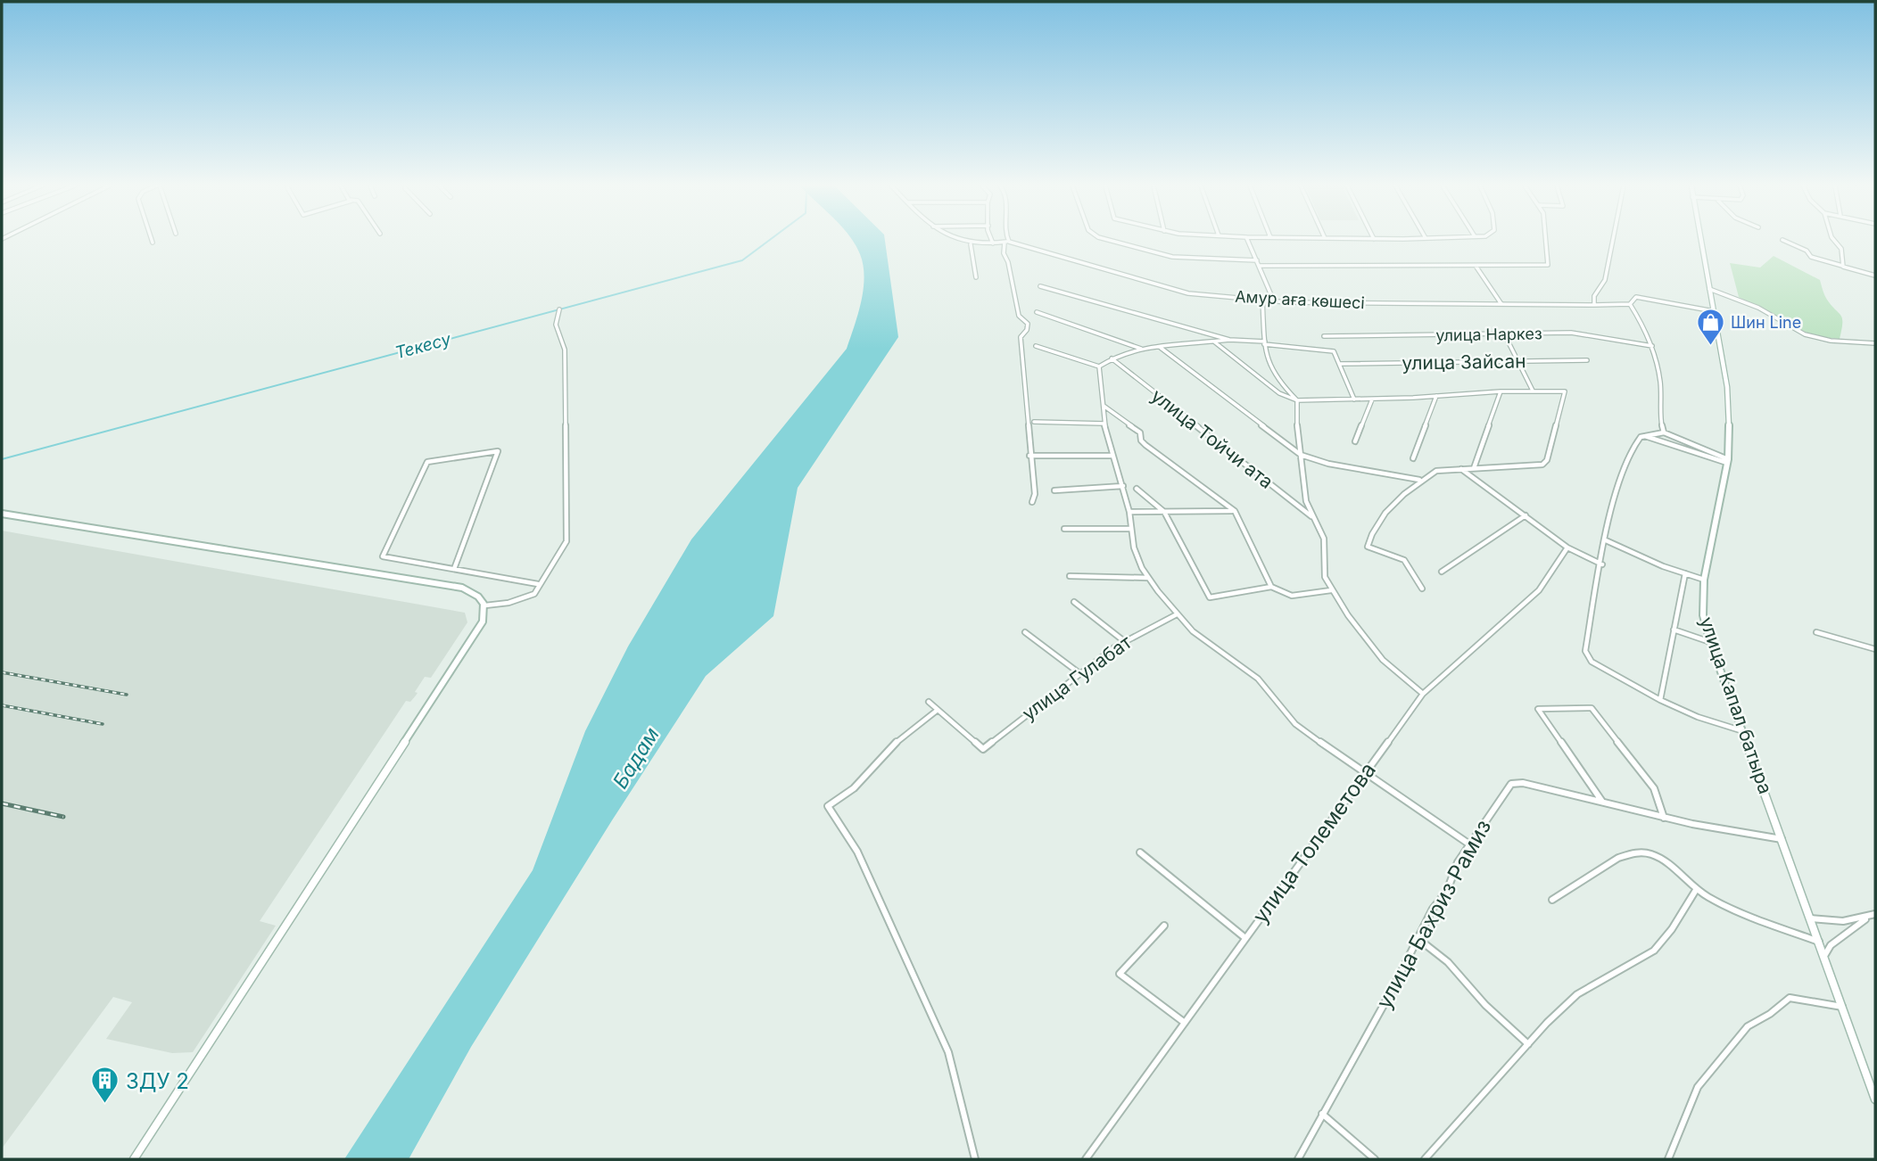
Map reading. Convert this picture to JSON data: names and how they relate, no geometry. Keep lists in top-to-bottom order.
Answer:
{
  "streets": {
    "main road": ["улица Капал батыра"],
    "street": [
      "Амур аға көшесі",
      "улица Наркез",
      "улица Зайсан",
      "улица Тойчи ата",
      "улица Гулабат",
      "улица Толеметова",
      "улица Бахриз Рамиз"
    ]
  },
  "crossings": [
    ["Амур аға көшесі", "улица Капал батыра"],
    ["улица Гулабат", "улица Толеметова"],
    ["улица Капал батыра", "улица Бахриз Рамиз"],
    ["улица Толеметова", "улица Бахриз Рамиз"]
  ],
  "water": ["Текесу", "Бадам"],
  "places": {
    "shop": ["Шин Line"],
    "building": ["ЗДУ 2"]
  }
}
